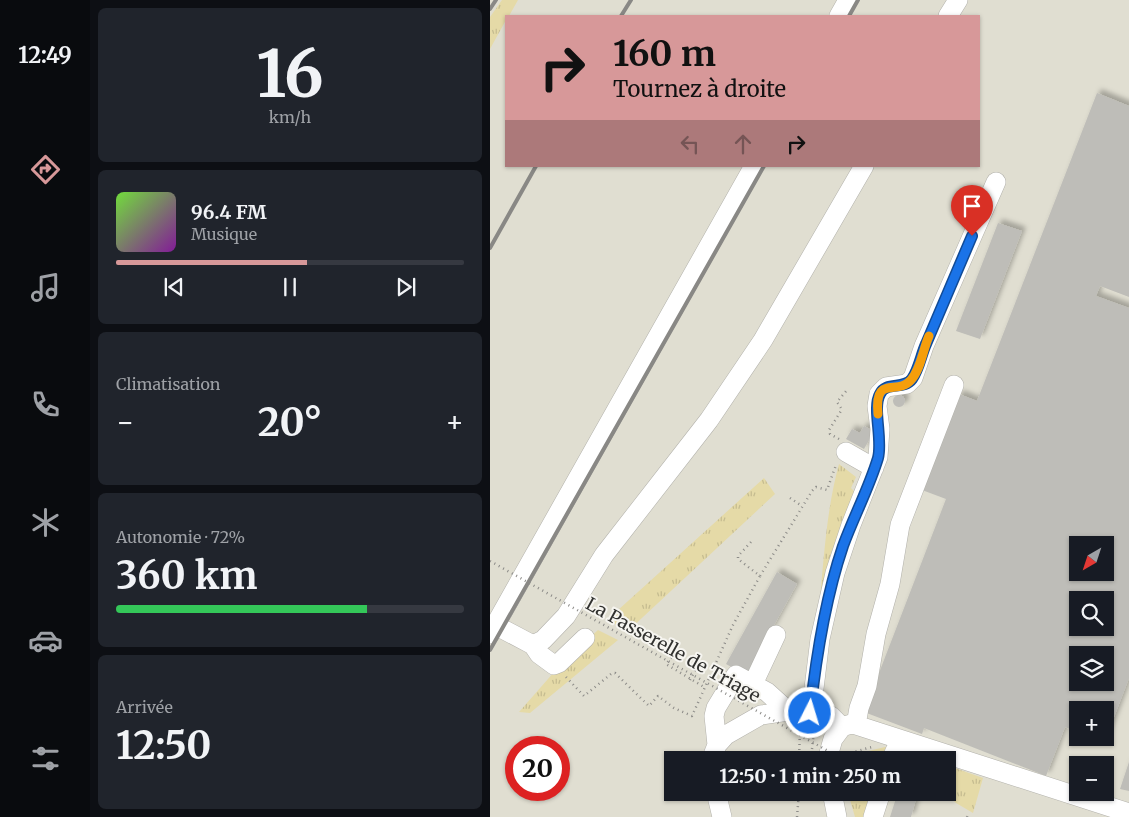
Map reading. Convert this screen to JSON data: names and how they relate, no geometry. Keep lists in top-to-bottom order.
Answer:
{
  "streets": {
    "path": ["La Passerelle de Triage"]
  },
  "north": "bottom left",
  "page": {
    "tabs": "12:49",
    "tile": [
      ["16", "km/h"],
      "Climatisation",
      ["Autonomie · 72%", "360 km"],
      ["Arrivée", "12:50"]
    ],
    "turn": ["160 m", "Tournez à droite"],
    "song": ["96.4 FM", "Musique"],
    "heat": ["−", "20°", "+"],
    "map_buttons": ["+", "−"],
    "limit": "20",
    "trip": "12:50 · 1 min · 250 m"
  }
}
